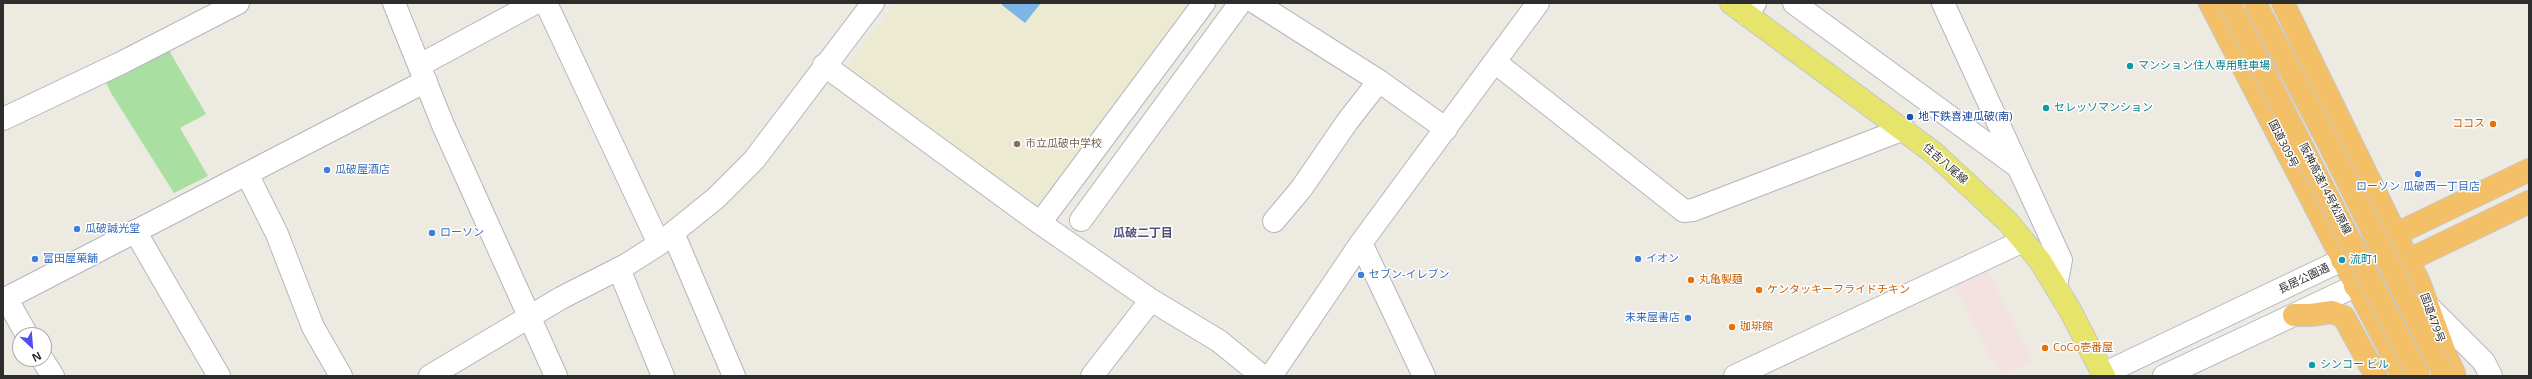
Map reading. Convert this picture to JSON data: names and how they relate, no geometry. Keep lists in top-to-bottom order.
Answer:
{
  "streets": {
    "highway": [
      "国道309号",
      "阪神高速14号松原線",
      "長居公園通",
      "国道479号"
    ],
    "main road": ["住吉八尾線"]
  },
  "crossings": [
    ["国道309号", "長居公園通"],
    ["住吉八尾線", "長居公園通"]
  ],
  "districts": ["瓜破二丁目"],
  "places": [
    "マンション住人専用駐車場",
    "セレッソマンション",
    "地下鉄喜連瓜破(南)",
    "ココス",
    "市立瓜破中学校",
    "瓜破屋酒店",
    "ローソン 瓜破西一丁目店",
    "瓜破誠光堂",
    "ローソン",
    "富田屋菓舗",
    "イオン",
    "流町1",
    "セブン-イレブン",
    "丸亀製麺",
    "ケンタッキーフライドチキン",
    "未来屋書店",
    "珈琲館",
    "CoCo壱番屋",
    "シンコー ビル"
  ],
  "north": "bottom right"
}
